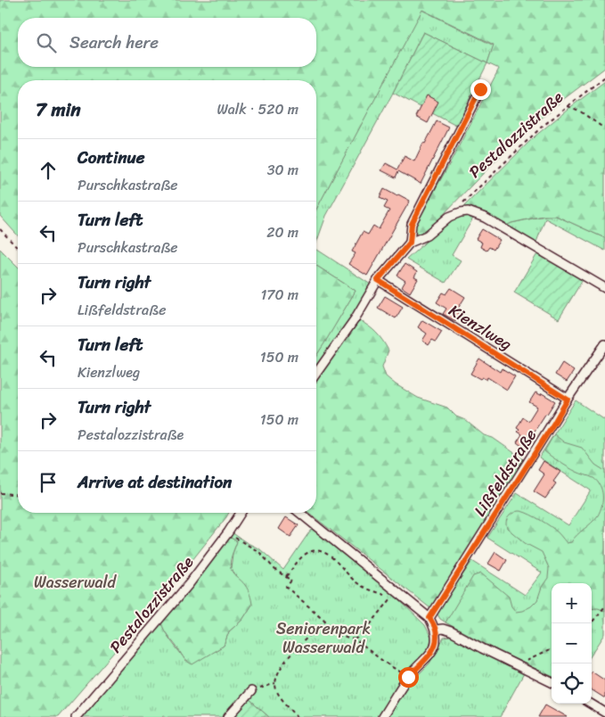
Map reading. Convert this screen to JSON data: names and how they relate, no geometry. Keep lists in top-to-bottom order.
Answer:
{
  "streets": {
    "street": ["Pestalozzistraße", "Kienzlweg", "Lißfeldstraße"]
  },
  "crossings": [
    ["Kienzlweg", "Lißfeldstraße"]
  ],
  "parks": ["Wasserwald", "Seniorenpark Wasserwald"],
  "page": {
    "search": "Search here",
    "heading": ["7 min", "Walk · 520 m"],
    "list": [
      ["Continue", "Purschkastraße", "30 m"],
      ["Turn left", "Purschkastraße", "20 m"],
      ["Turn right", "Lißfeldstraße", "170 m"],
      ["Turn left", "Kienzlweg", "150 m"],
      ["Turn right", "Pestalozzistraße", "150 m"],
      "Arrive at destination"
    ],
    "map_buttons": ["+", "−"]
  }
}
